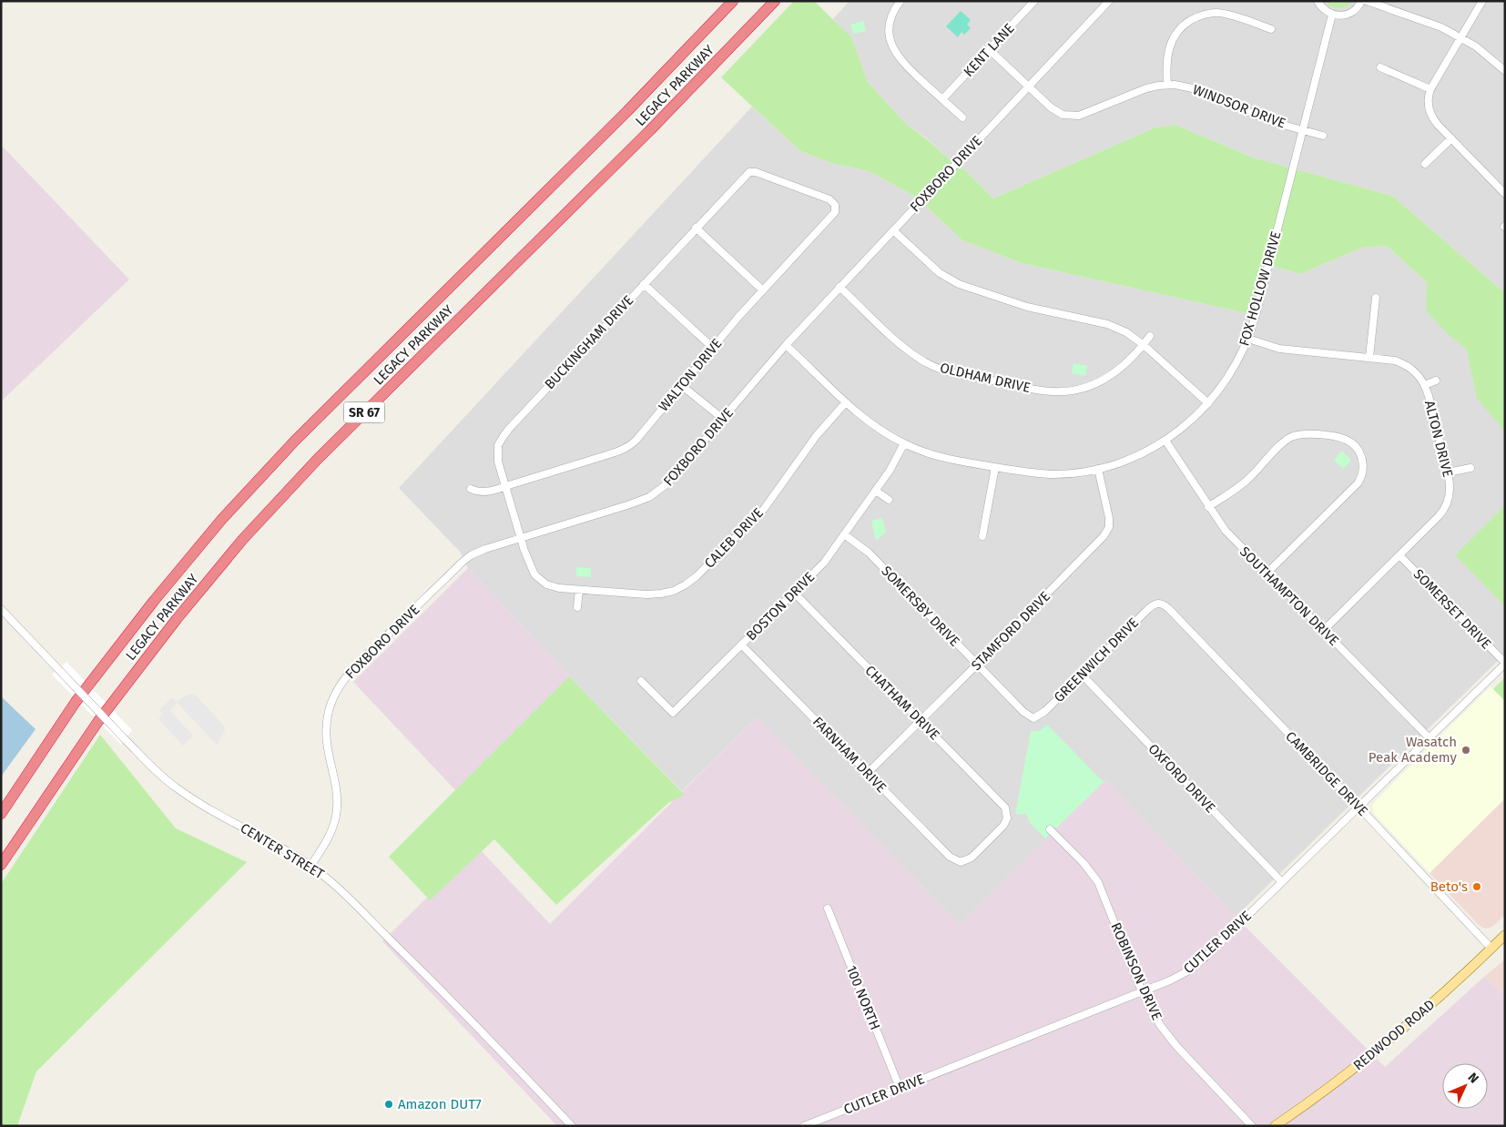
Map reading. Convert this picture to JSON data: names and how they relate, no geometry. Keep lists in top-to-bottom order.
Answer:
{
  "streets": {
    "highway": ["LEGACY PARKWAY", "SR 67"],
    "main road": ["REDWOOD ROAD"],
    "street": [
      "KENT LANE",
      "WINDSOR DRIVE",
      "FOXBORO DRIVE",
      "FOX HOLLOW DRIVE",
      "BUCKINGHAM DRIVE",
      "WALTON DRIVE",
      "OLDHAM DRIVE",
      "ALTON DRIVE",
      "CALEB DRIVE",
      "SOUTHAMPTON DRIVE",
      "BOSTON DRIVE",
      "SOMERSBY DRIVE",
      "SOMERSET DRIVE",
      "STAMFORD DRIVE",
      "GREENWICH DRIVE",
      "CHATHAM DRIVE",
      "FARNHAM DRIVE",
      "CAMBRIDGE DRIVE",
      "OXFORD DRIVE",
      "CENTER STREET",
      "CUTLER DRIVE",
      "ROBINSON DRIVE",
      "100 NORTH"
    ]
  },
  "crossings": [
    ["KENT LANE", "WINDSOR DRIVE"],
    ["WINDSOR DRIVE", "FOXBORO DRIVE"],
    ["WINDSOR DRIVE", "FOX HOLLOW DRIVE"],
    ["FOXBORO DRIVE", "FOX HOLLOW DRIVE"],
    ["FOXBORO DRIVE", "BUCKINGHAM DRIVE"],
    ["FOXBORO DRIVE", "OLDHAM DRIVE"],
    ["FOXBORO DRIVE", "CALEB DRIVE"],
    ["FOXBORO DRIVE", "CENTER STREET"],
    ["FOX HOLLOW DRIVE", "ALTON DRIVE"],
    ["FOX HOLLOW DRIVE", "CALEB DRIVE"],
    ["FOX HOLLOW DRIVE", "SOUTHAMPTON DRIVE"],
    ["FOX HOLLOW DRIVE", "BOSTON DRIVE"],
    ["FOX HOLLOW DRIVE", "STAMFORD DRIVE"],
    ["BUCKINGHAM DRIVE", "WALTON DRIVE"],
    ["BUCKINGHAM DRIVE", "CALEB DRIVE"],
    ["ALTON DRIVE", "SOUTHAMPTON DRIVE"],
    ["ALTON DRIVE", "SOMERSET DRIVE"],
    ["SOUTHAMPTON DRIVE", "CUTLER DRIVE"],
    ["BOSTON DRIVE", "SOMERSBY DRIVE"],
    ["BOSTON DRIVE", "CHATHAM DRIVE"],
    ["BOSTON DRIVE", "FARNHAM DRIVE"],
    ["SOMERSBY DRIVE", "STAMFORD DRIVE"],
    ["SOMERSBY DRIVE", "GREENWICH DRIVE"],
    ["SOMERSET DRIVE", "CUTLER DRIVE"],
    ["STAMFORD DRIVE", "CHATHAM DRIVE"],
    ["STAMFORD DRIVE", "FARNHAM DRIVE"],
    ["GREENWICH DRIVE", "CAMBRIDGE DRIVE"],
    ["GREENWICH DRIVE", "OXFORD DRIVE"],
    ["CHATHAM DRIVE", "FARNHAM DRIVE"],
    ["CAMBRIDGE DRIVE", "CUTLER DRIVE"],
    ["CAMBRIDGE DRIVE", "REDWOOD ROAD"],
    ["OXFORD DRIVE", "CUTLER DRIVE"],
    ["CUTLER DRIVE", "ROBINSON DRIVE"],
    ["CUTLER DRIVE", "100 NORTH"]
  ],
  "places": ["Wasatch Peak Academy", "Beto's", "Amazon DUT7"],
  "north": "top right"
}
